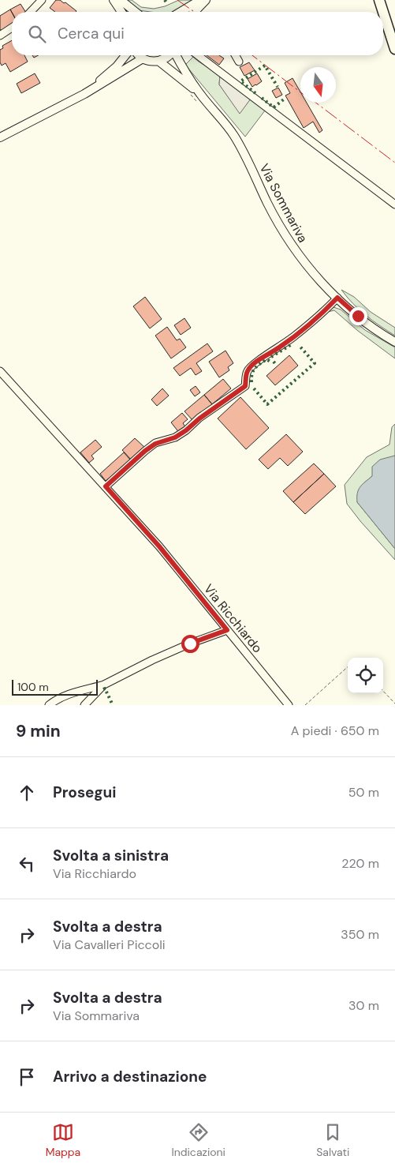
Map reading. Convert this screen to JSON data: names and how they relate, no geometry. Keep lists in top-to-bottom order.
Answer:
{
  "streets": {
    "main road": ["Via Sommariva"],
    "street": ["Via Ricchiardo"]
  },
  "scale_bar": "100 m",
  "north": "bottom",
  "page": {
    "search": "Cerca qui",
    "scale": "100 m",
    "heading": ["9 min", "A piedi · 650 m"],
    "list": [
      ["Prosegui", "50 m"],
      ["Svolta a sinistra", "Via Ricchiardo", "220 m"],
      ["Svolta a destra", "Via Cavalleri Piccoli", "350 m"],
      ["Svolta a destra", "Via Sommariva", "30 m"],
      "Arrivo a destinazione"
    ],
    "nav": ["Mappa", "Indicazioni", "Salvati"]
  }
}
